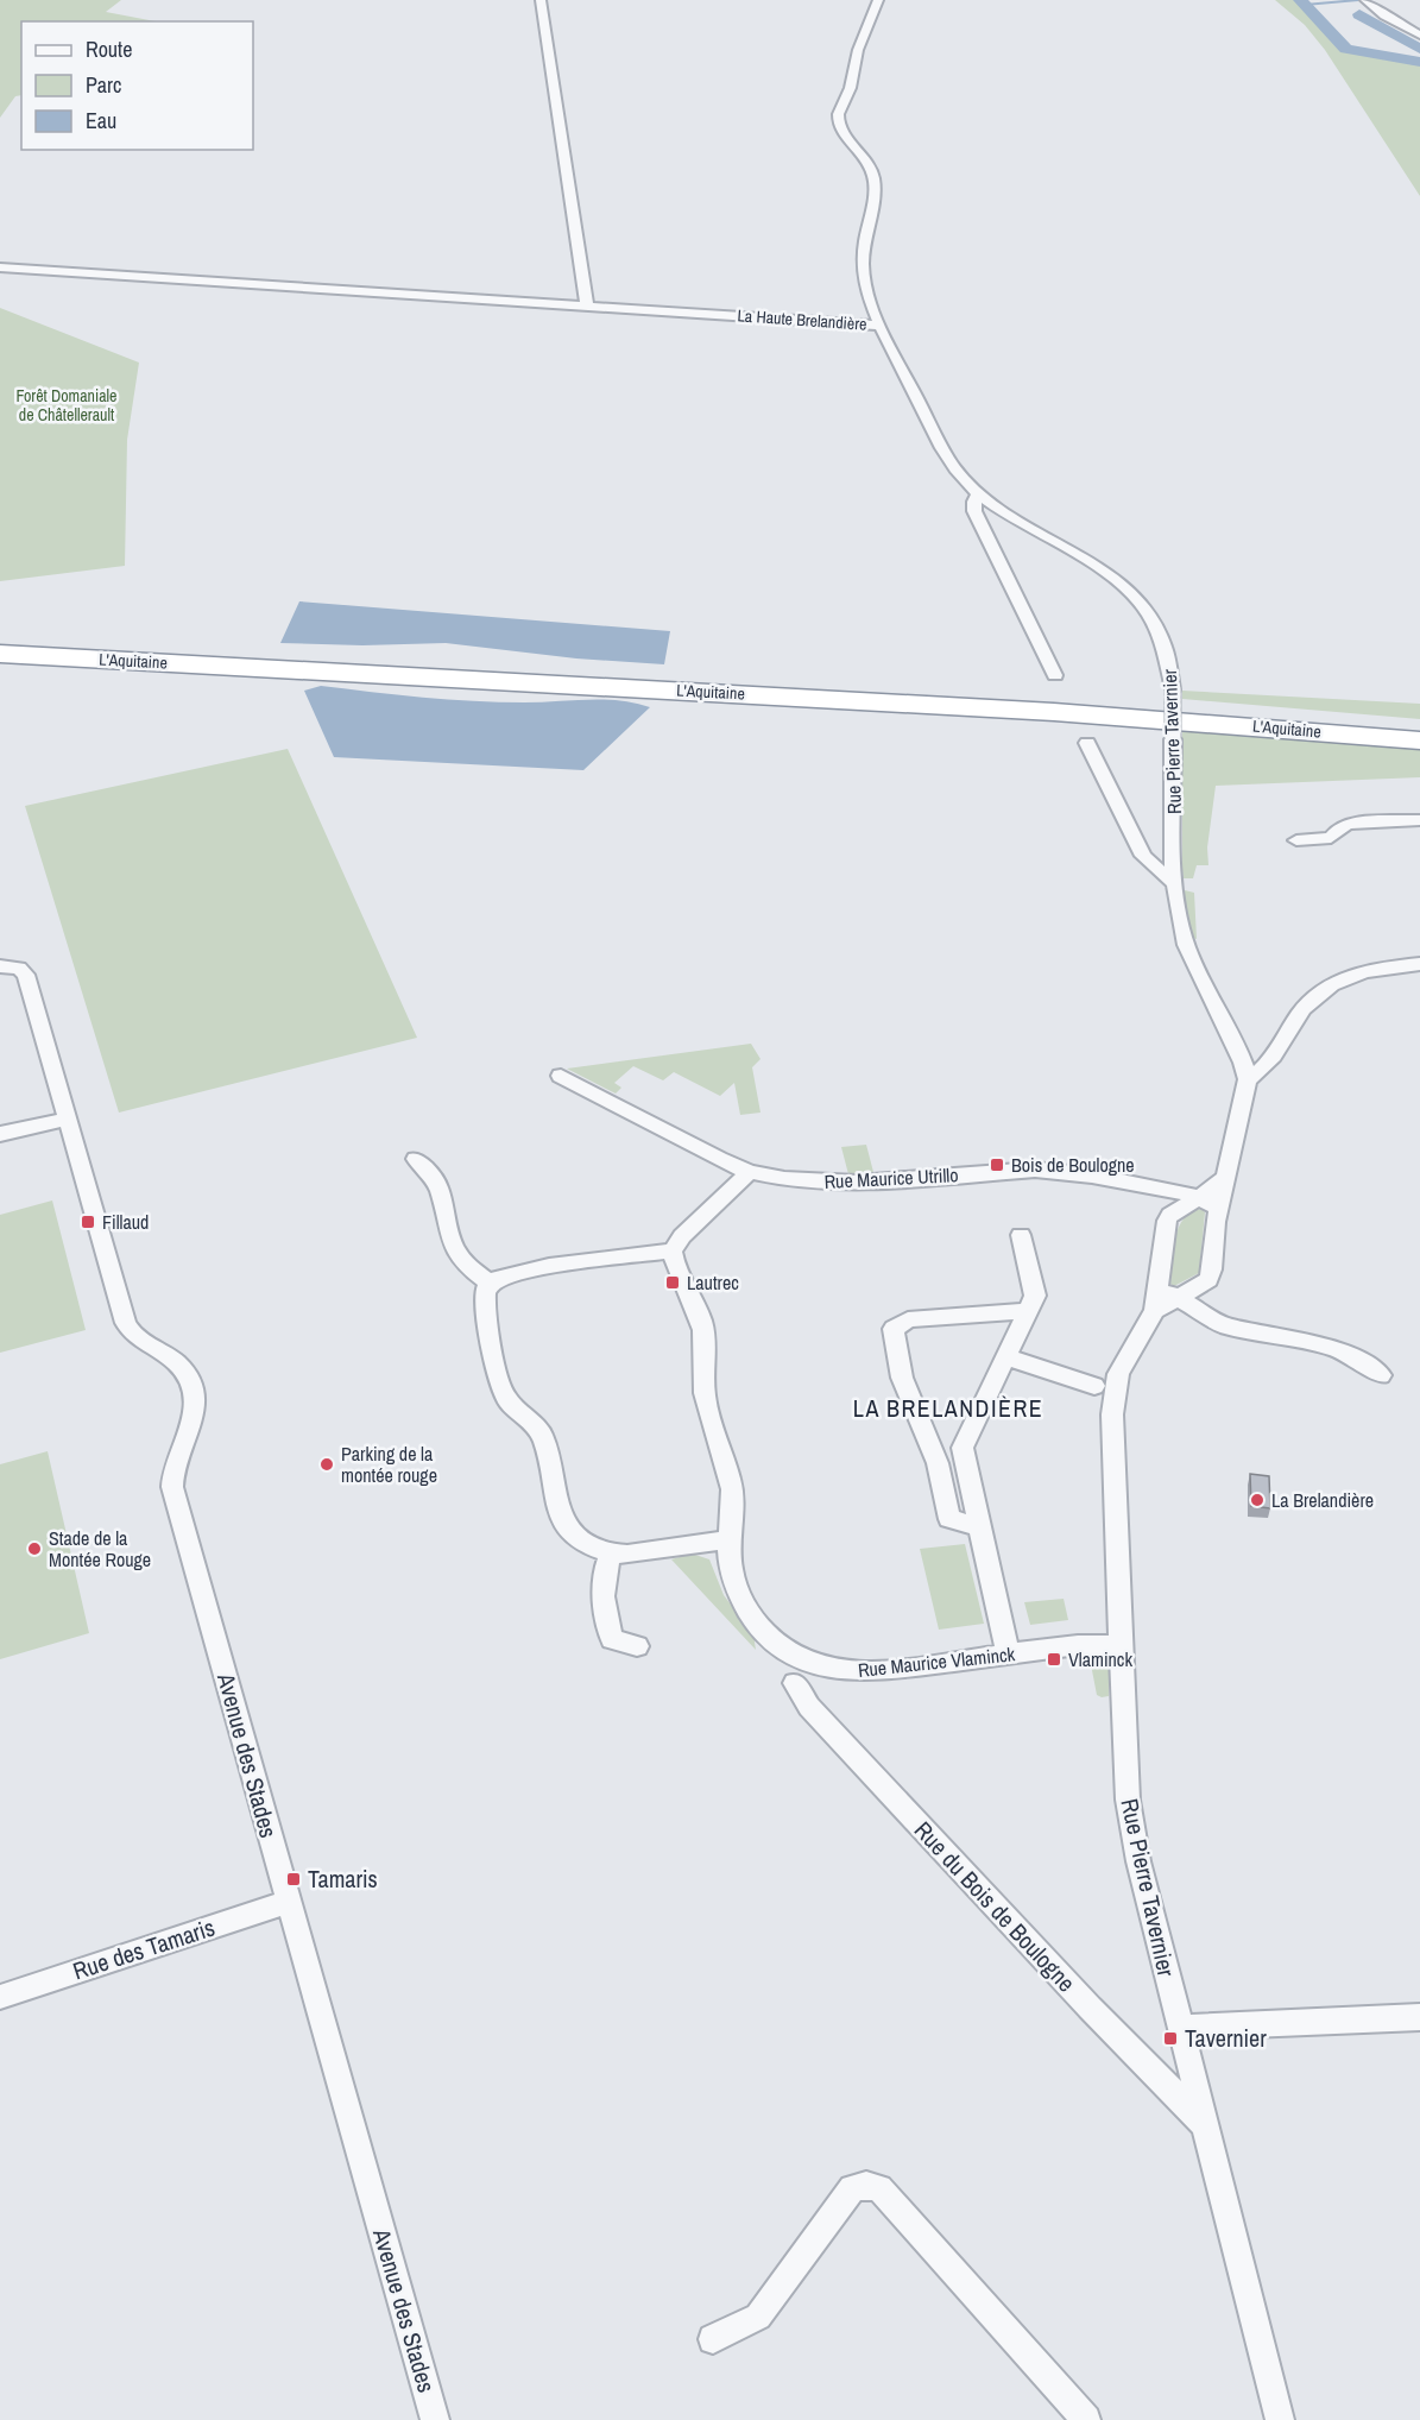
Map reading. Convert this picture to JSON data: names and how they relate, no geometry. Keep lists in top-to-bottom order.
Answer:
{
  "streets": {
    "highway": ["L'Aquitaine"],
    "street": [
      "La Haute Brelandière",
      "Rue Pierre Tavernier",
      "Rue Maurice Utrillo",
      "Rue Maurice Vlaminck",
      "Avenue des Stades",
      "Rue du Bois de Boulogne",
      "Rue des Tamaris"
    ]
  },
  "crossings": [
    ["La Haute Brelandière", "Rue Pierre Tavernier"],
    ["Rue Pierre Tavernier", "Rue Maurice Utrillo"],
    ["Rue Pierre Tavernier", "Rue Maurice Vlaminck"],
    ["Rue Pierre Tavernier", "Rue du Bois de Boulogne"],
    ["Avenue des Stades", "Rue des Tamaris"]
  ],
  "districts": ["LA BRELANDIÈRE"],
  "parks": ["Forêt Domaniale de Châtellerault"],
  "places": {
    "transit": [
      "Bois de Boulogne",
      "Fillaud",
      "Lautrec",
      "Vlaminck",
      "Tamaris",
      "Tavernier"
    ],
    "other": ["Parking de la montée rouge", "La Brelandière", "Stade de la Montée Rouge"]
  },
  "legend": ["Route", "Parc", "Eau"]
}
